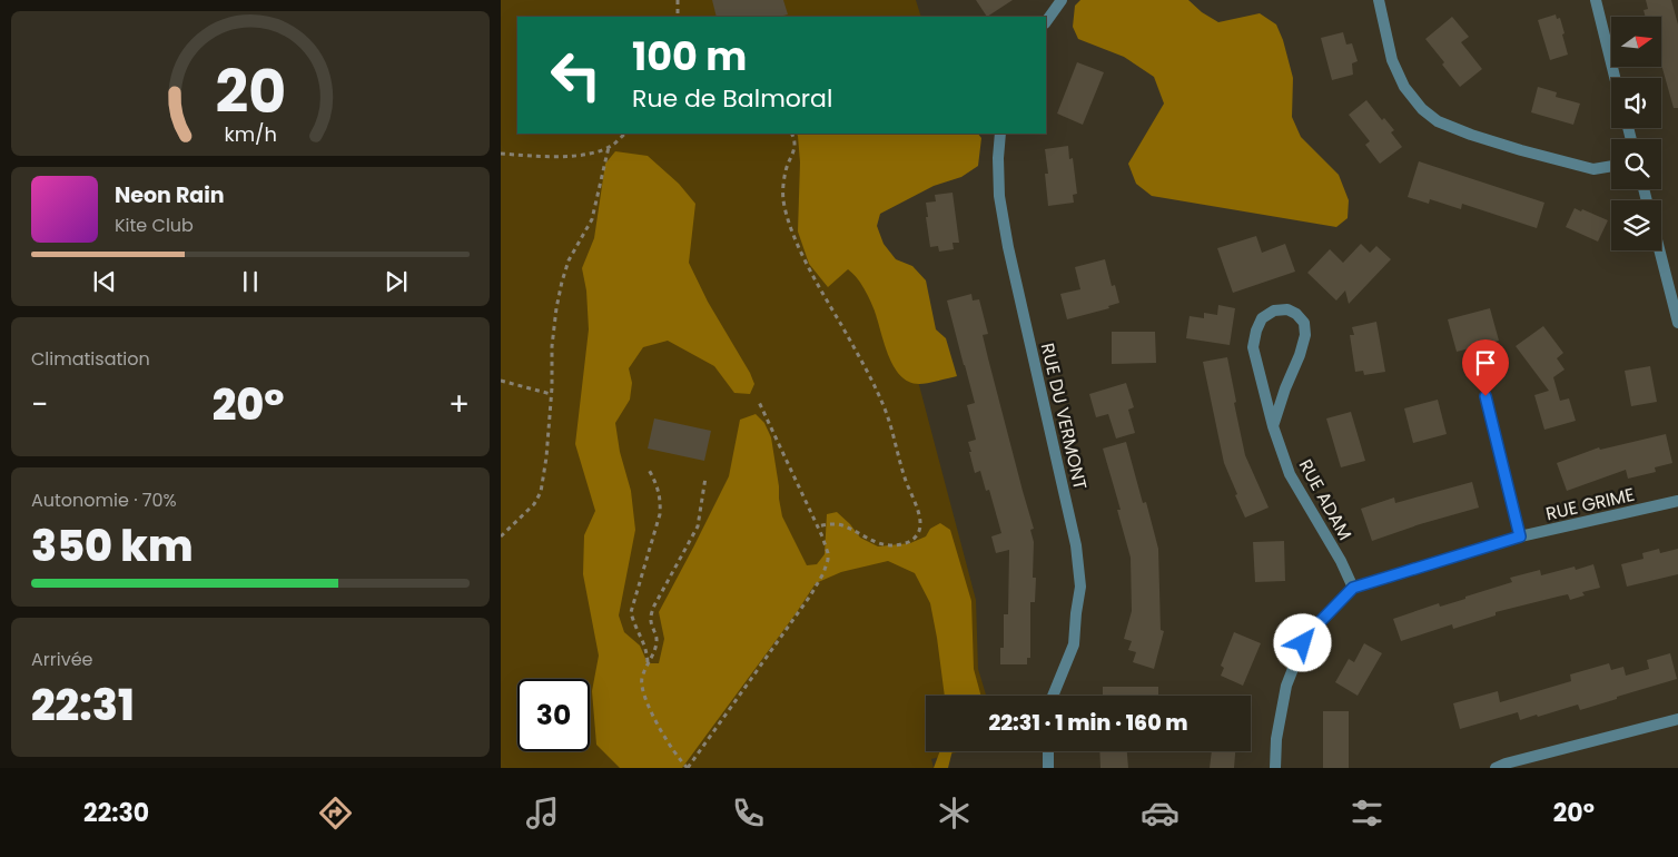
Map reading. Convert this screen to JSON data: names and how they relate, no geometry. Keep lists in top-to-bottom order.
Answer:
{
  "streets": {
    "street": ["RUE DU VERMONT", "RUE ADAM", "RUE GRIME"]
  },
  "crossings": [
    ["RUE ADAM", "RUE GRIME"]
  ],
  "north": "right",
  "page": {
    "turn": ["100 m", "Rue de Balmoral"],
    "song": ["Neon Rain", "Kite Club"],
    "tile": [
      "Climatisation",
      ["Autonomie · 70%", "350 km"],
      ["Arrivée", "22:31"]
    ],
    "heat": ["−", "20°", "+"],
    "limit": "30",
    "trip": "22:31 · 1 min · 160 m",
    "tabs": ["22:30", "20°"],
    "gauge": ["20", "km/h"]
  }
}
